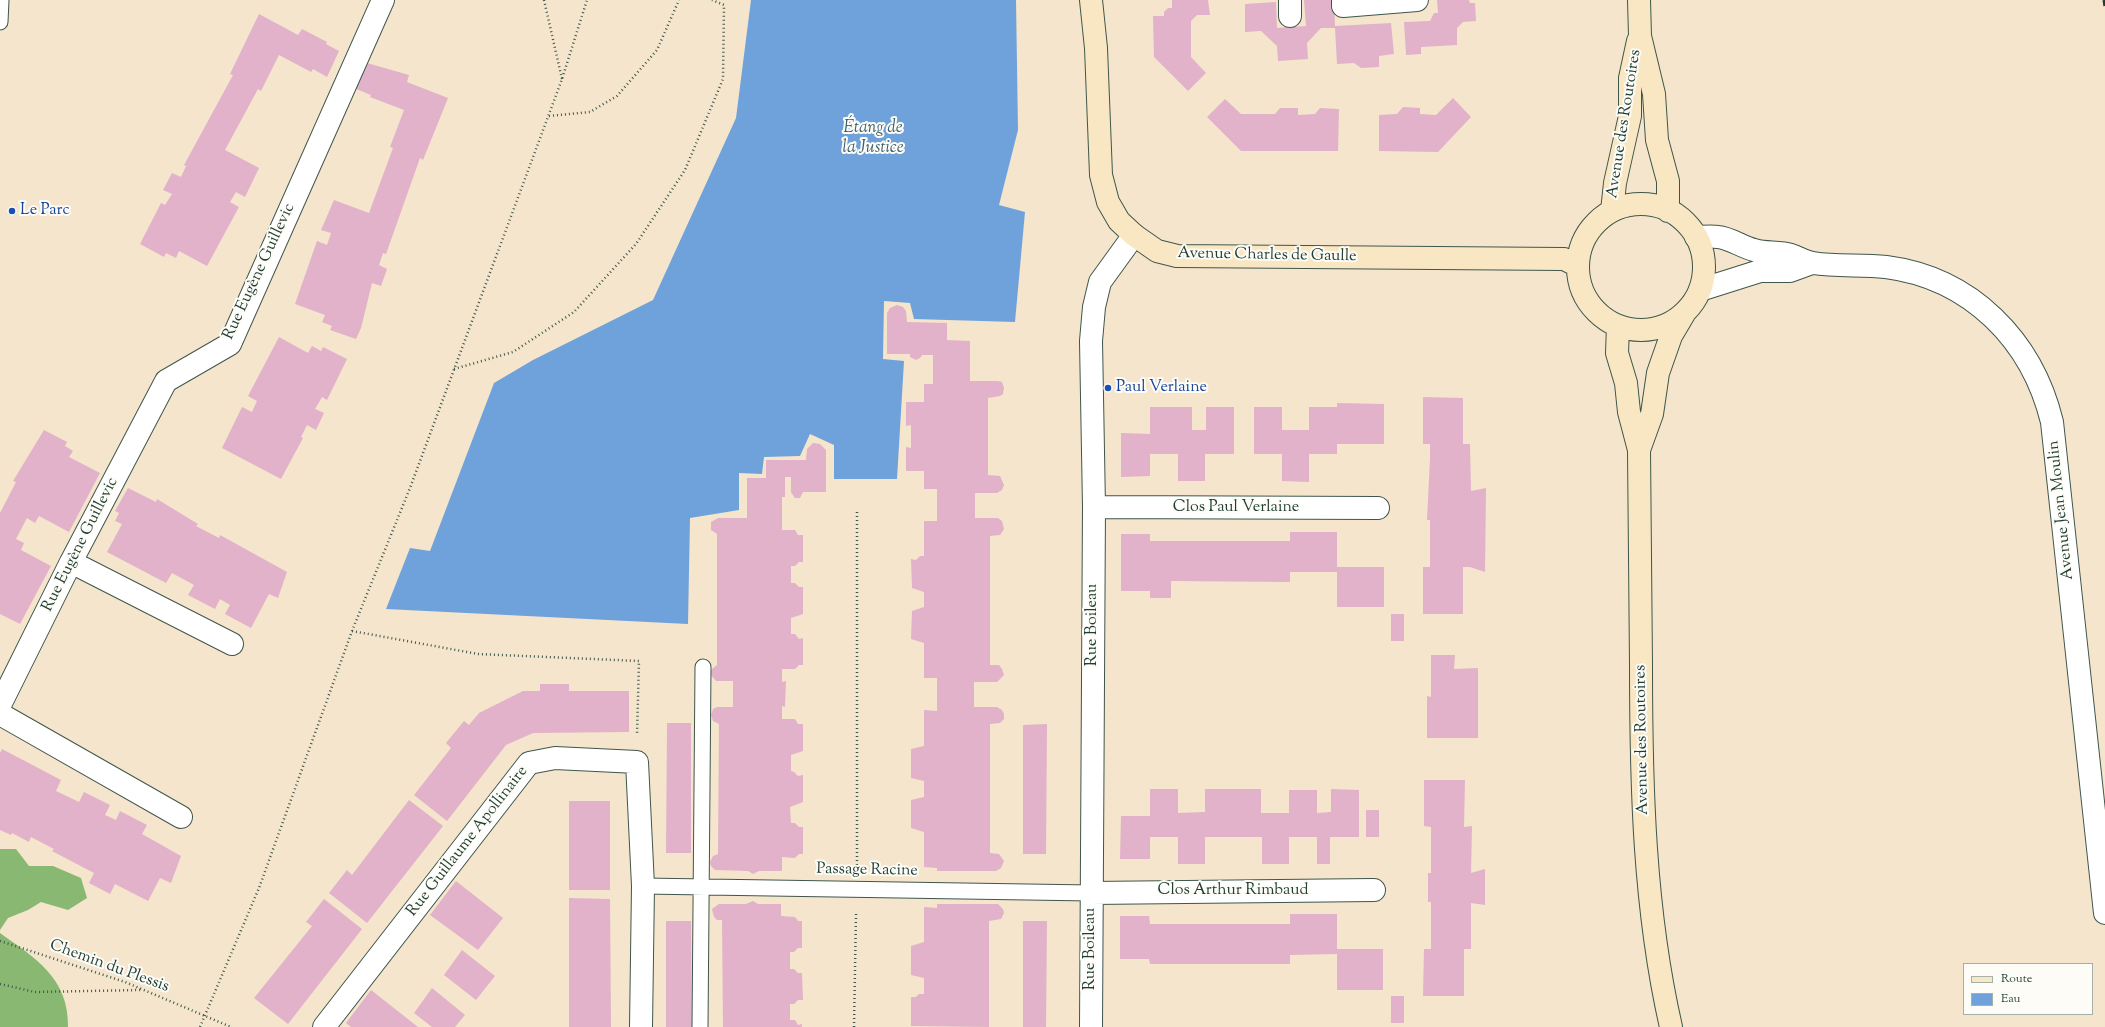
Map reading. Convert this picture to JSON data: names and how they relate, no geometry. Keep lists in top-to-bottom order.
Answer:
{
  "streets": {
    "street": [
      "Avenue des Routoires",
      "Avenue Charles de Gaulle",
      "Rue Eugène Guillevic",
      "Clos Paul Verlaine",
      "Avenue Jean Moulin",
      "Rue Boileau",
      "Rue Guillaume Apollinaire",
      "Clos Arthur Rimbaud"
    ],
    "lane": ["Passage Racine"],
    "path": ["Chemin du Plessis"]
  },
  "crossings": [
    ["Avenue des Routoires", "Avenue Charles de Gaulle"],
    ["Avenue Charles de Gaulle", "Rue Boileau"],
    ["Clos Paul Verlaine", "Rue Boileau"],
    ["Rue Boileau", "Passage Racine"],
    ["Rue Boileau", "Clos Arthur Rimbaud"],
    ["Passage Racine", "Clos Arthur Rimbaud"]
  ],
  "water": ["Étang de la Justice"],
  "places": ["Le Parc", "Paul Verlaine"],
  "legend": ["Route", "Eau"]
}
